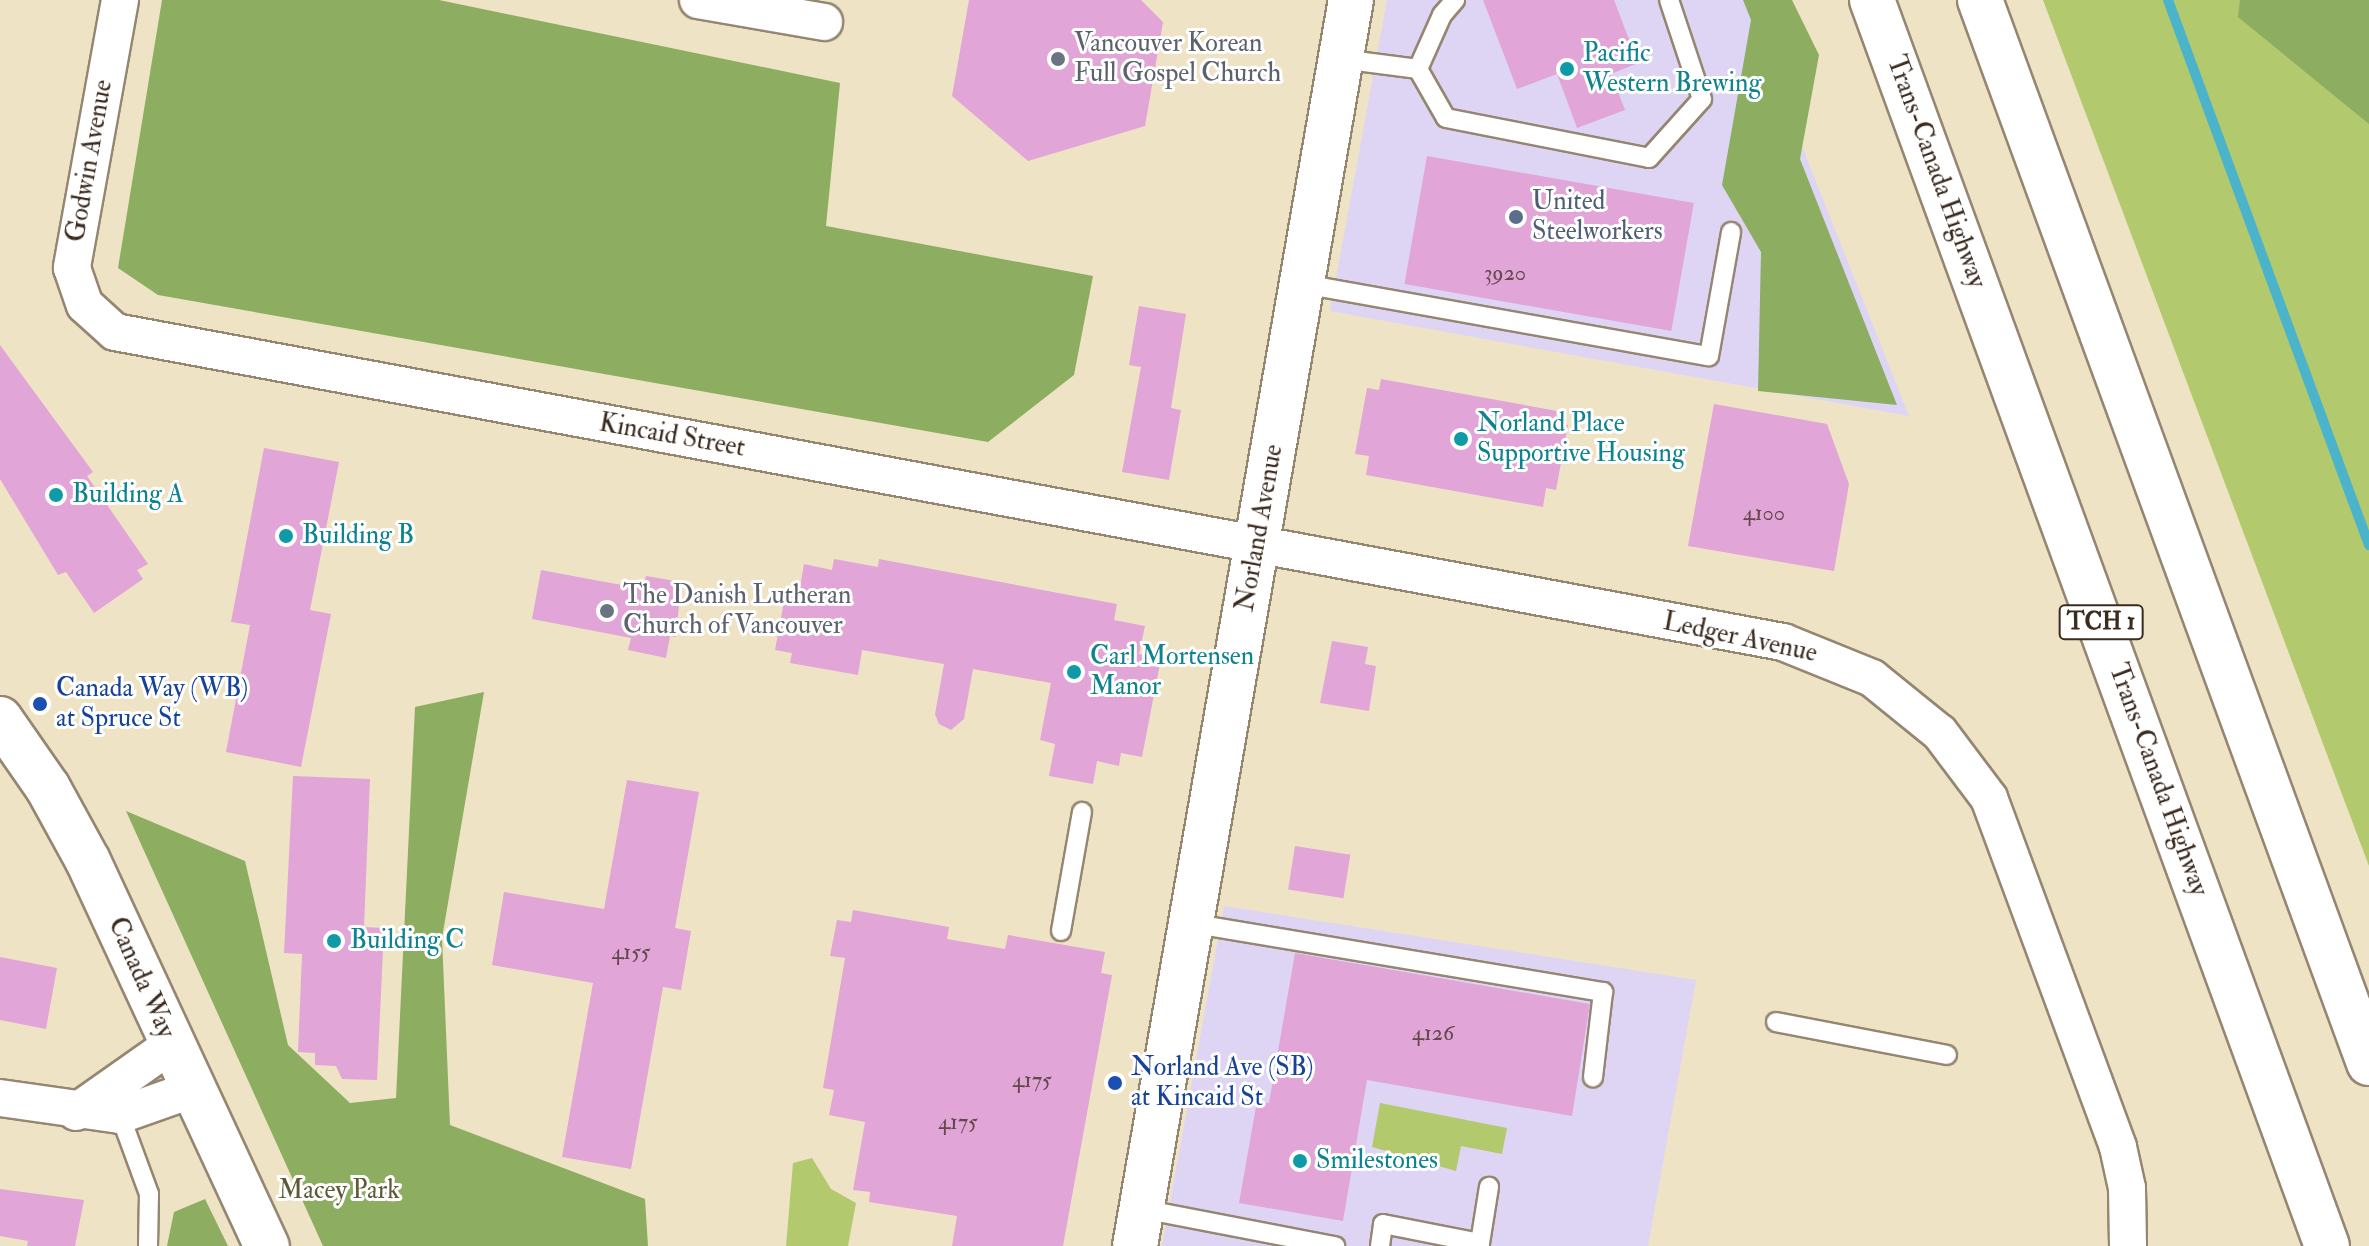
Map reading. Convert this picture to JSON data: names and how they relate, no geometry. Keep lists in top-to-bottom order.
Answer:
{
  "streets": {
    "main road": [
      "Trans-Canada Highway",
      "Norland Avenue",
      "TCH 1",
      "Canada Way"
    ],
    "street": ["Godwin Avenue", "Kincaid Street", "Ledger Avenue"]
  },
  "crossings": [
    ["Godwin Avenue", "Kincaid Street"],
    ["Kincaid Street", "Norland Avenue"],
    ["Kincaid Street", "Ledger Avenue"],
    ["Norland Avenue", "Ledger Avenue"]
  ],
  "parks": ["Macey Park"],
  "places": [
    "Vancouver Korean Full Gospel Church",
    "Pacific Western Brewing",
    "United Steelworkers",
    "Norland Place Supportive Housing",
    "Building A",
    "Building B",
    "The Danish Lutheran Church of Vancouver",
    "Carl Mortensen Manor",
    "Canada Way (WB) at Spruce St",
    "Building C",
    "Norland Ave (SB) at Kincaid St",
    "Smilestones"
  ],
  "house_numbers": [
    "3920",
    "4100",
    "4155",
    "4126",
    "4175",
    "4175"
  ]
}
